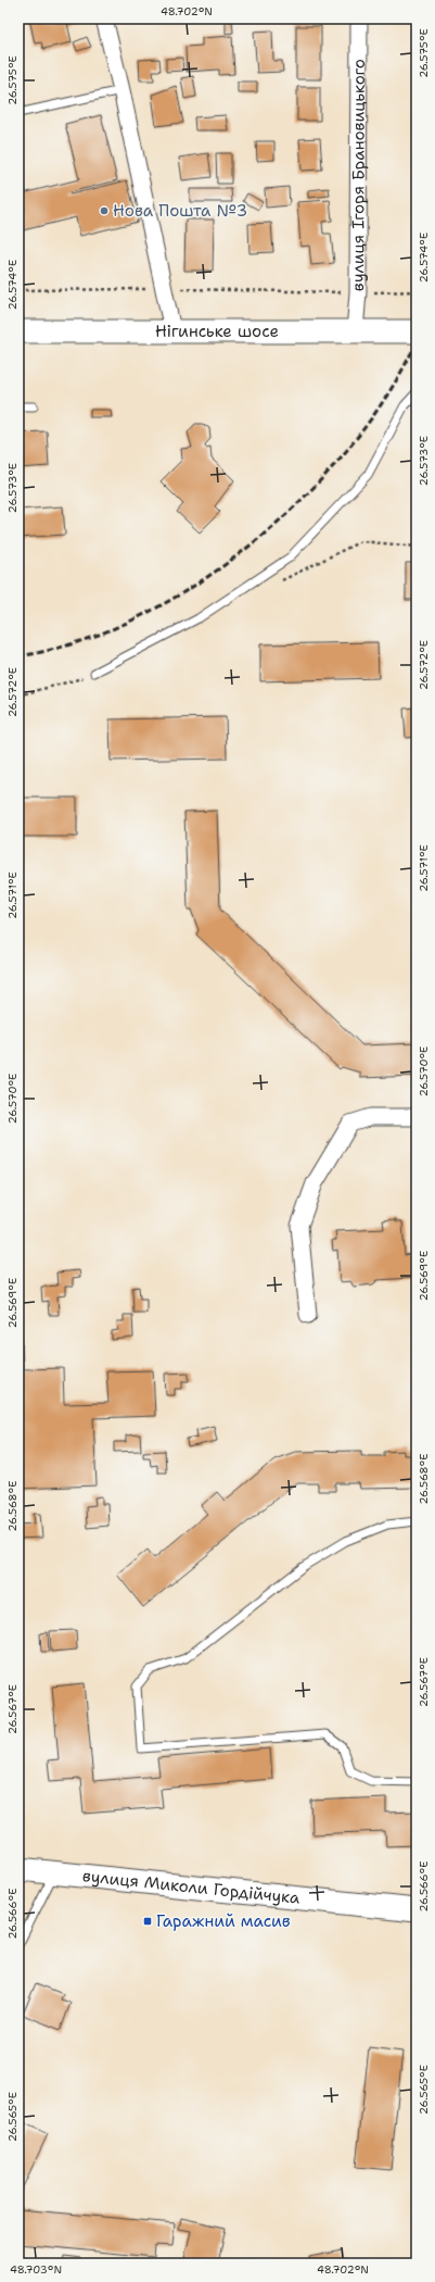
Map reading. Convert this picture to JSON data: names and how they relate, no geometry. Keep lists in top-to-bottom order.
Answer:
{
  "streets": {
    "main road": ["Нігинське шосе", "вулиця Миколи Гордійчука"],
    "street": ["вулиця Ігоря Брановицького"]
  },
  "crossings": [
    ["вулиця Ігоря Брановицького", "Нігинське шосе"]
  ],
  "places": {
    "other": ["Нова Пошта №3"],
    "transit": ["Гаражний масив"]
  },
  "coordinates": [
    "48.702°N",
    "26.575°E",
    "26.574°E",
    "26.573°E",
    "26.572°E",
    "26.571°E",
    "26.570°E",
    "26.569°E",
    "26.568°E",
    "26.567°E",
    "26.566°E",
    "26.565°E",
    "48.703°N"
  ]
}
